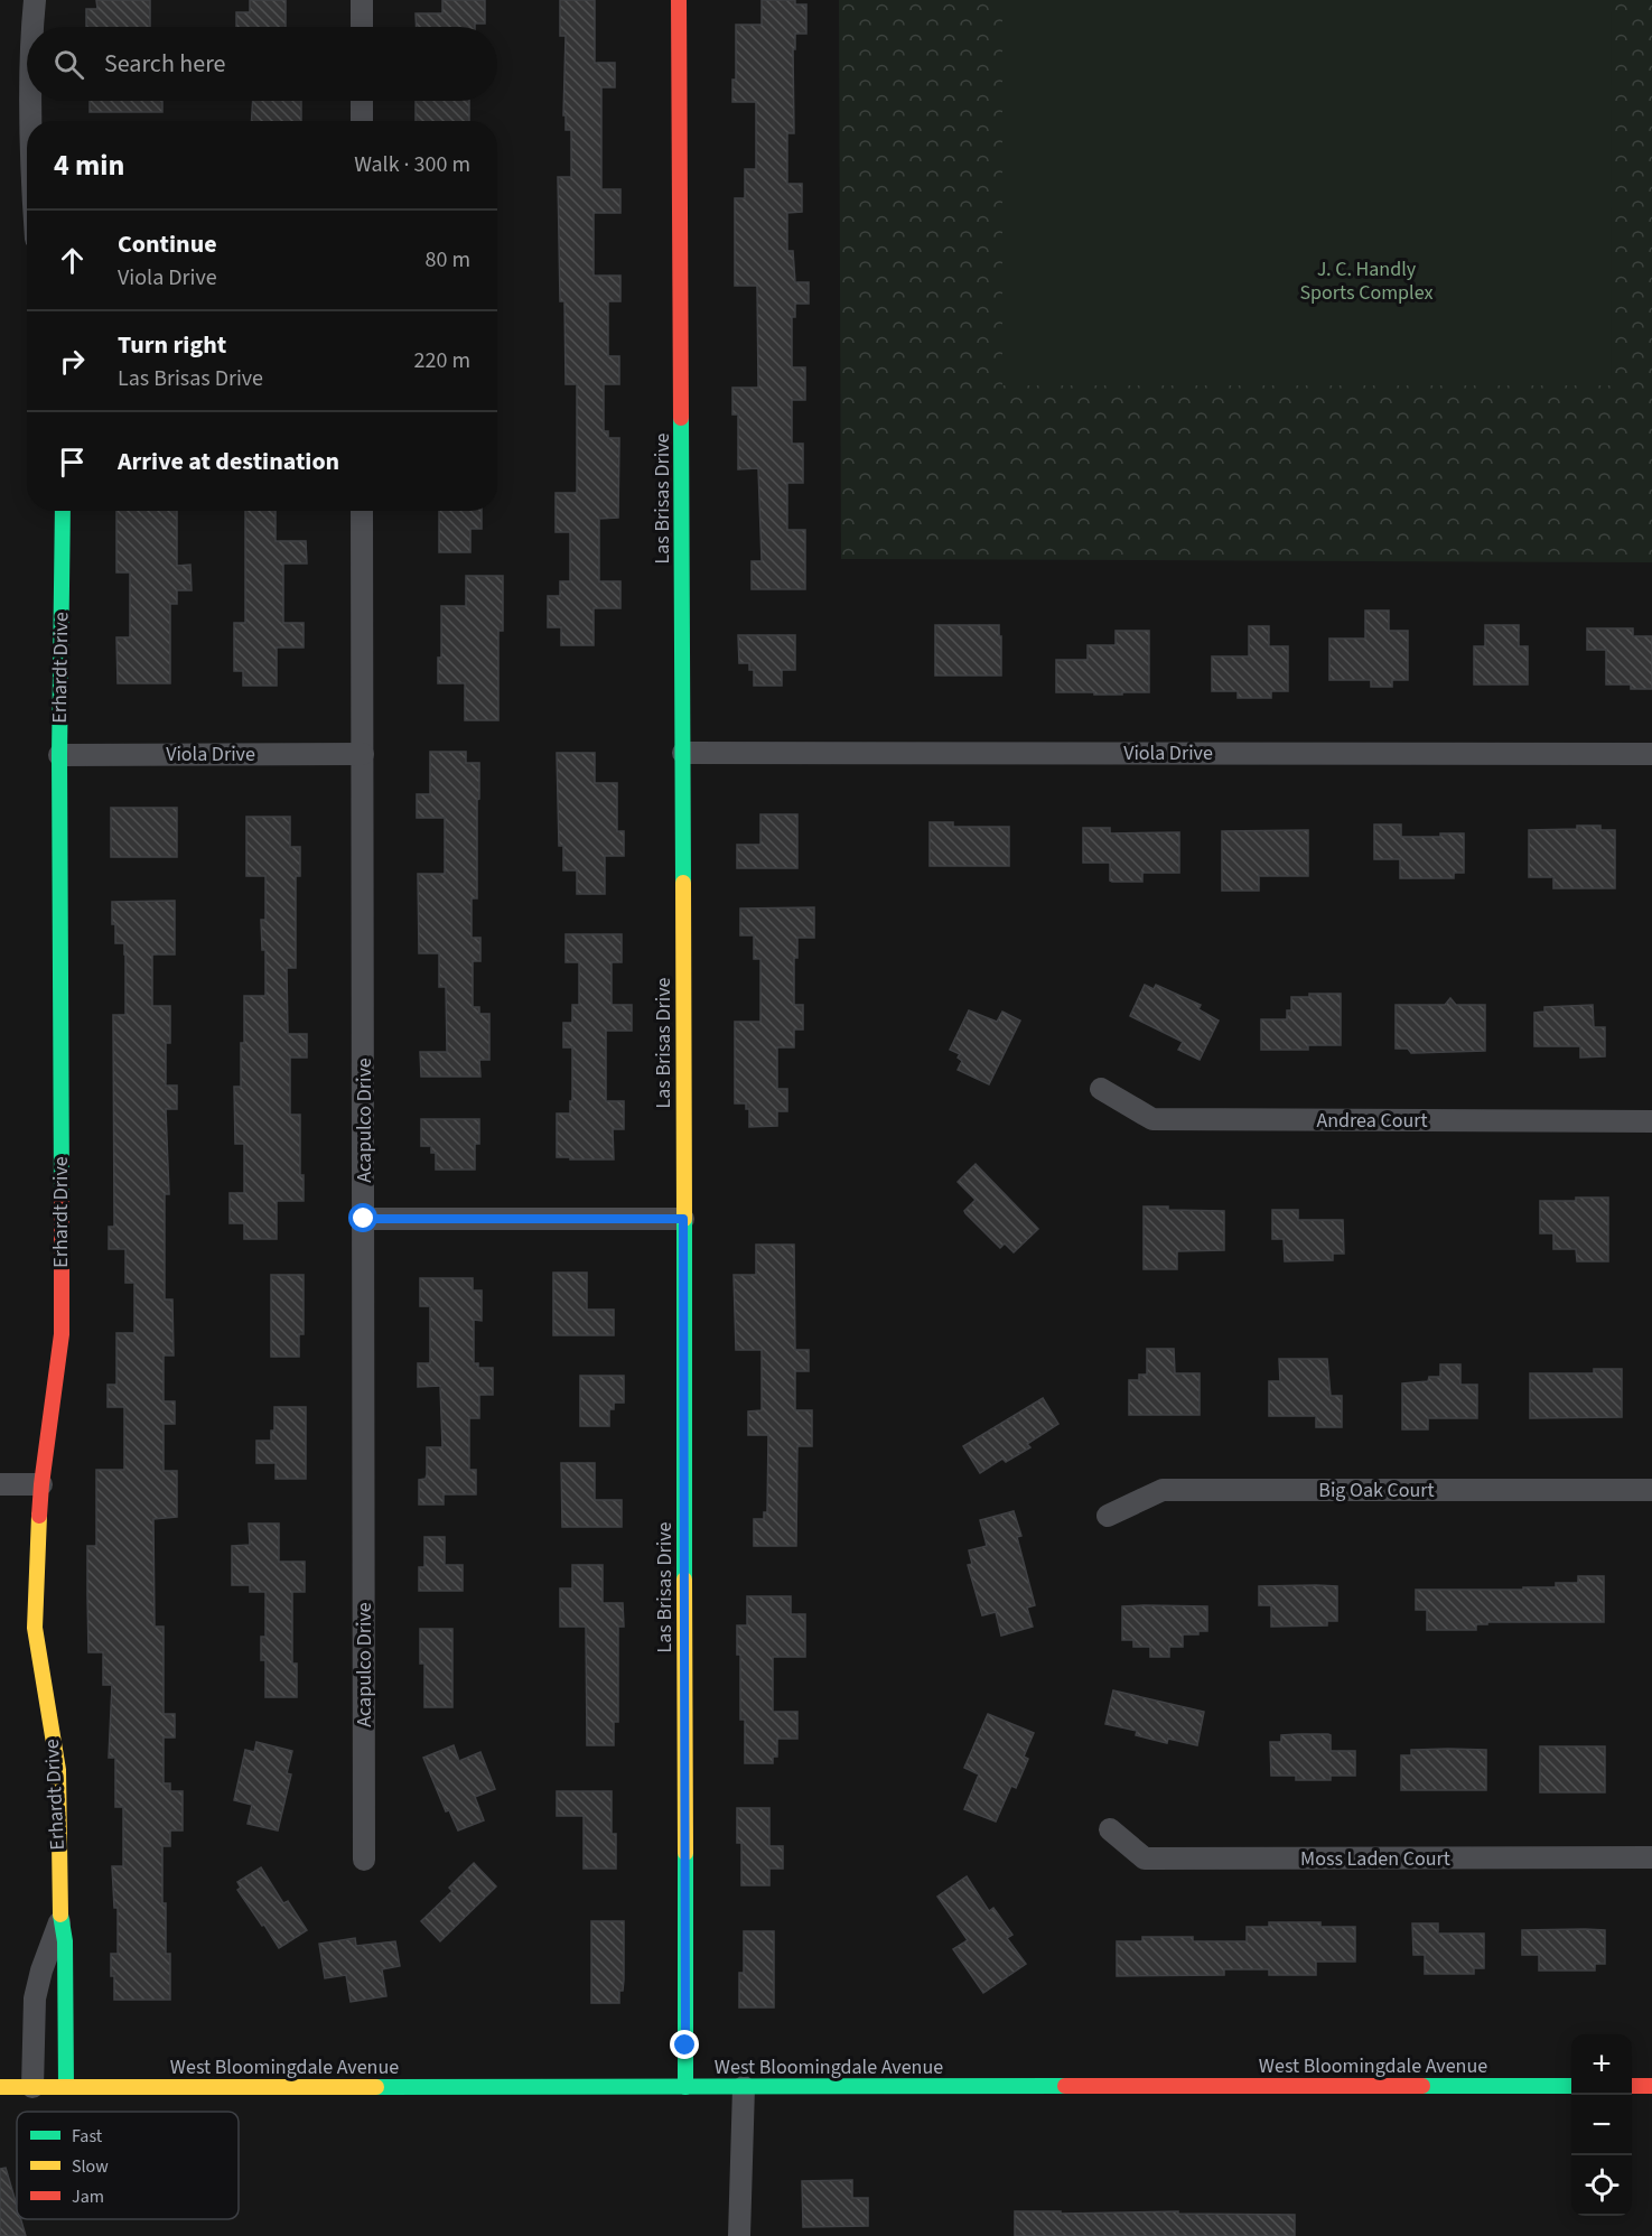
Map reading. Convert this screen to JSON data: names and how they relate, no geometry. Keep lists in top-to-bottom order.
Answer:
{
  "streets": {
    "street": [
      "Las Brisas Drive",
      "Erhardt Drive",
      "Viola Drive",
      "Acapulco Drive",
      "Andrea Court",
      "Big Oak Court",
      "Moss Laden Court",
      "West Bloomingdale Avenue"
    ]
  },
  "crossings": [
    ["Las Brisas Drive", "Viola Drive"],
    ["Las Brisas Drive", "West Bloomingdale Avenue"],
    ["Erhardt Drive", "Viola Drive"],
    ["Erhardt Drive", "West Bloomingdale Avenue"],
    ["Viola Drive", "Acapulco Drive"]
  ],
  "parks": ["J. C. Handly Sports Complex"],
  "legend": ["Fast", "Slow", "Jam"],
  "page": {
    "search": "Search here",
    "heading": ["4 min", "Walk · 300 m"],
    "list": [
      ["Continue", "Viola Drive", "80 m"],
      ["Turn right", "Las Brisas Drive", "220 m"],
      "Arrive at destination"
    ],
    "map_buttons": ["+", "−"]
  }
}
